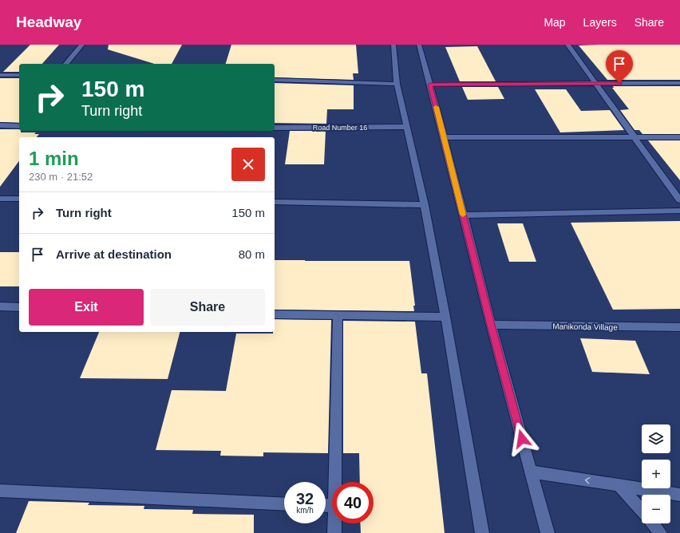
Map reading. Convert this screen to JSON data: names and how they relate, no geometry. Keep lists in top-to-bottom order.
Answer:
{
  "streets": {
    "street": ["Road Number 16", "Manikonda Village"]
  },
  "page": {
    "header": "Headway",
    "nav": ["Map", "Layers", "Share"],
    "turn": ["150 m", "Turn right"],
    "heading": ["1 min", "230 m · 21:52"],
    "list": [
      {
        "name": "Turn right",
        "value": "150 m"
      },
      {
        "name": "Arrive at destination",
        "value": "80 m"
      }
    ],
    "buttons": ["Exit", "Share"],
    "map_buttons": ["+", "−"],
    "speed": "32 km/h",
    "limit": "40"
  }
}
